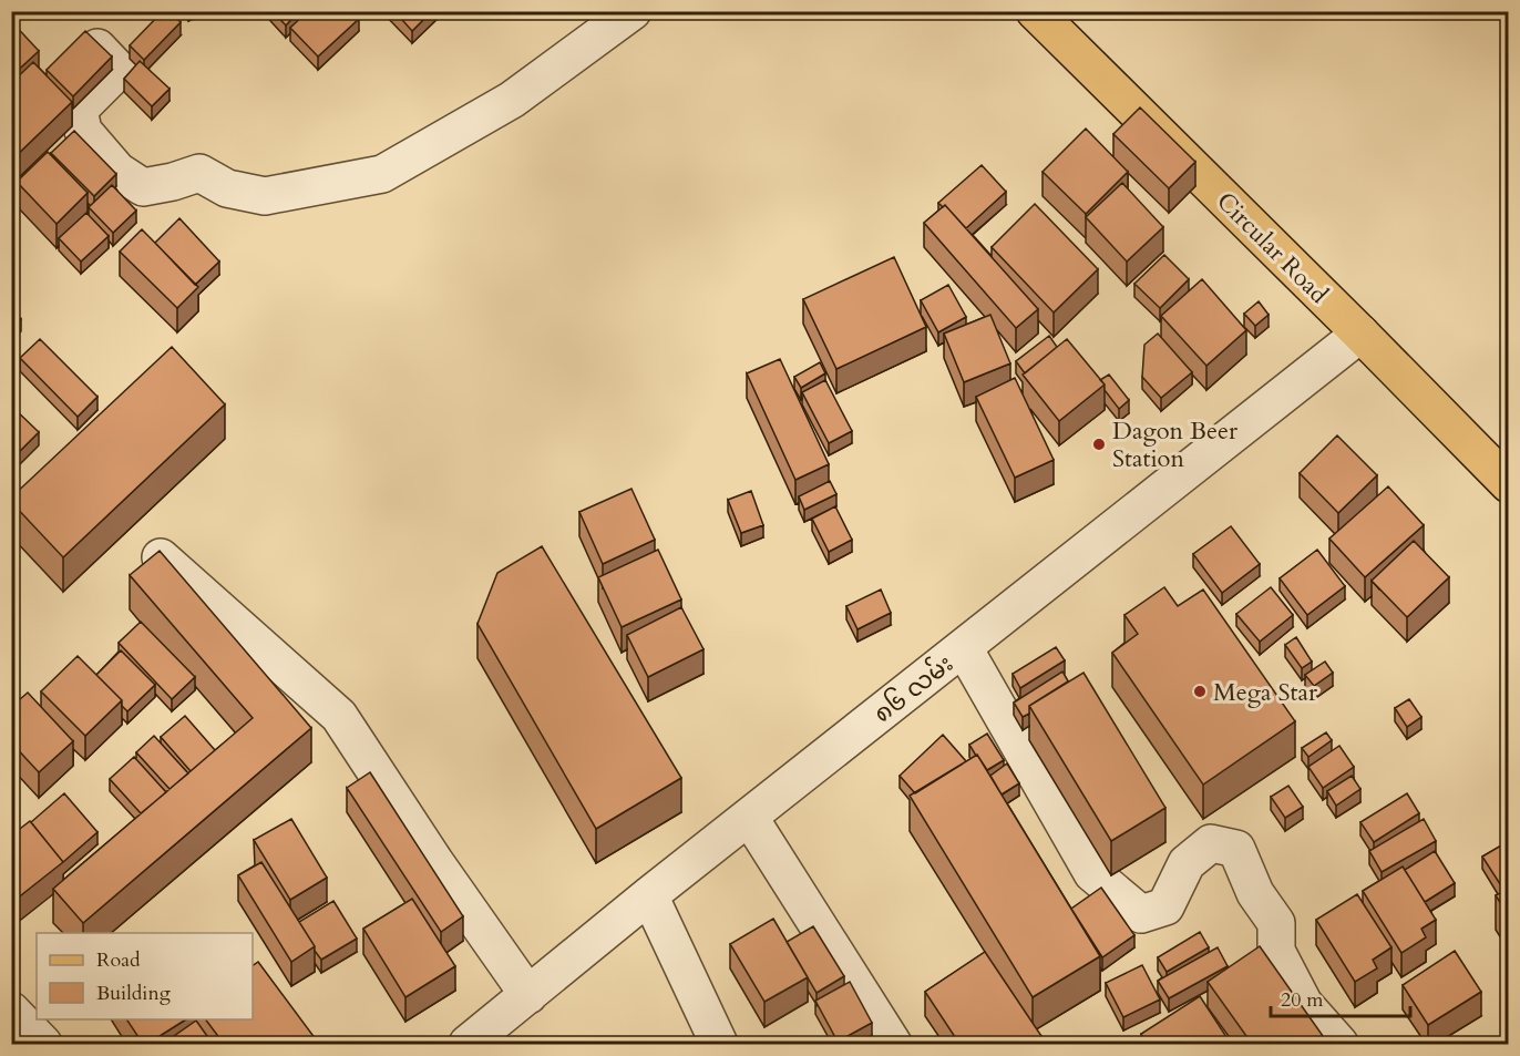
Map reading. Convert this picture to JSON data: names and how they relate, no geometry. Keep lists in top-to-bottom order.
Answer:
{
  "streets": {
    "main road": ["Circular Road"],
    "street": ["၈၆ လမ်း"]
  },
  "crossings": [
    ["Circular Road", "၈၆ လမ်း"]
  ],
  "places": ["Dagon Beer Station", "Mega Star"],
  "legend": ["Road", "Building"],
  "scale_bar": "20 m"
}
